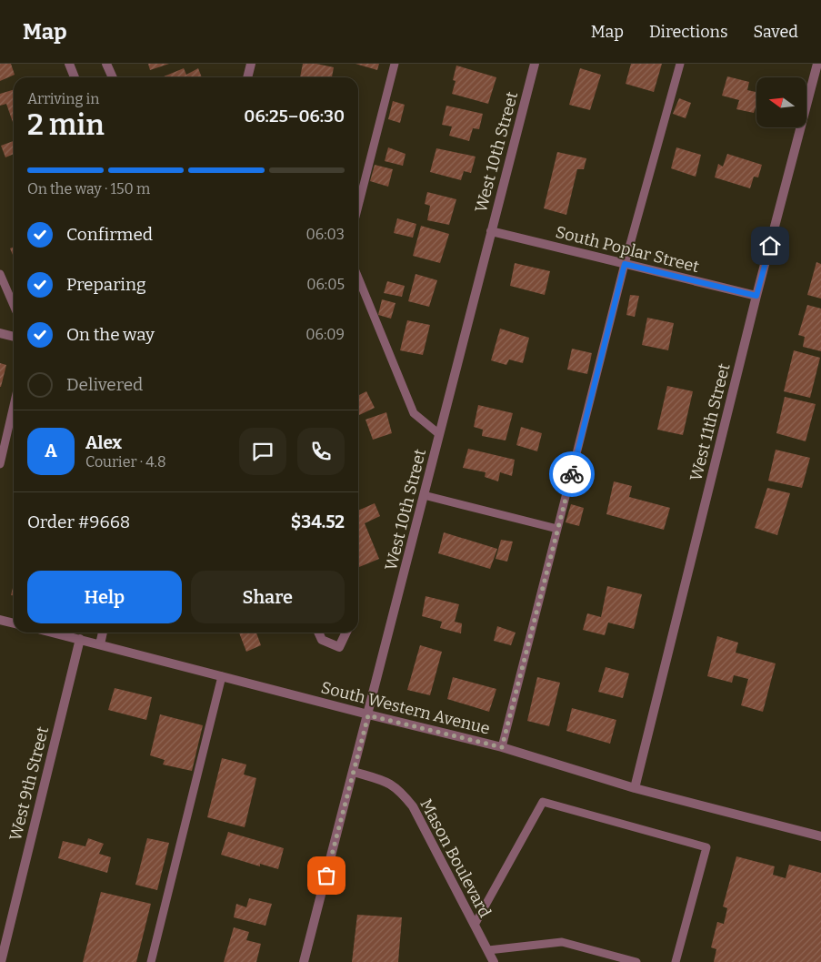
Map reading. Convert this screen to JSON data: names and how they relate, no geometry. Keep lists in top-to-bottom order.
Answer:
{
  "streets": {
    "street": [
      "West 10th Street",
      "South Poplar Street",
      "West 11th Street",
      "South Western Avenue",
      "West 9th Street",
      "Mason Boulevard"
    ]
  },
  "crossings": [
    ["West 10th Street", "South Poplar Street"],
    ["West 10th Street", "South Western Avenue"],
    ["West 10th Street", "Mason Boulevard"],
    ["South Poplar Street", "West 11th Street"],
    ["West 11th Street", "South Western Avenue"],
    ["South Western Avenue", "West 9th Street"]
  ],
  "north": "left",
  "page": {
    "header": "Map",
    "nav": ["Map", "Directions", "Saved"],
    "heading": ["2 min", "Arriving in", "06:25–06:30"],
    "panel": [
      "Alex",
      "Courier · 4.8",
      "Order #9668",
      "$34.52"
    ],
    "bar": "On the way · 150 m",
    "list": [
      ["Confirmed", "06:03"],
      ["Preparing", "06:05"],
      ["On the way", "06:09"],
      "Delivered"
    ],
    "round": "A",
    "buttons": ["Help", "Share"]
  }
}
